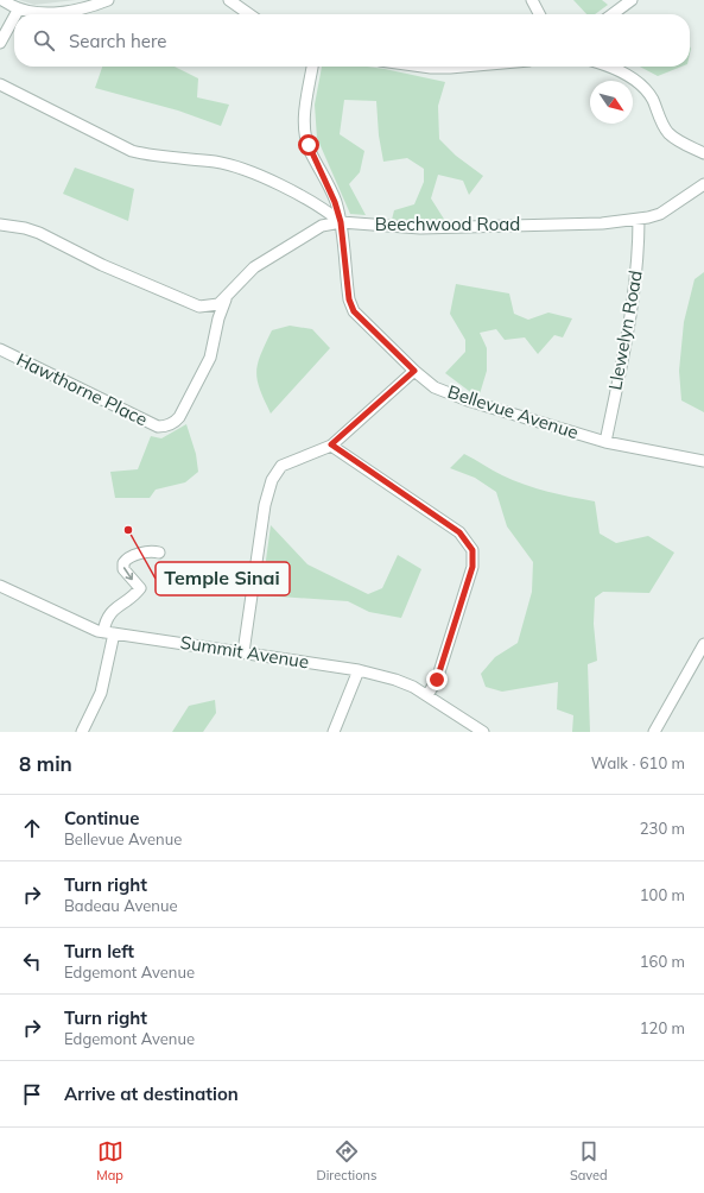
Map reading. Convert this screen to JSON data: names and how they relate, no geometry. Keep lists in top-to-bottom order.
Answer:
{
  "streets": {
    "street": [
      "Beechwood Road",
      "Llewelyn Road",
      "Hawthorne Place",
      "Bellevue Avenue",
      "Summit Avenue"
    ]
  },
  "crossings": [
    ["Beechwood Road", "Llewelyn Road"],
    ["Beechwood Road", "Hawthorne Place"],
    ["Beechwood Road", "Bellevue Avenue"],
    ["Llewelyn Road", "Bellevue Avenue"]
  ],
  "places": ["Temple Sinai"],
  "north": "bottom right",
  "page": {
    "search": "Search here",
    "heading": ["8 min", "Walk · 610 m"],
    "list": [
      ["Continue", "Bellevue Avenue", "230 m"],
      ["Turn right", "Badeau Avenue", "100 m"],
      ["Turn left", "Edgemont Avenue", "160 m"],
      ["Turn right", "Edgemont Avenue", "120 m"],
      "Arrive at destination"
    ],
    "nav": ["Map", "Directions", "Saved"]
  }
}
